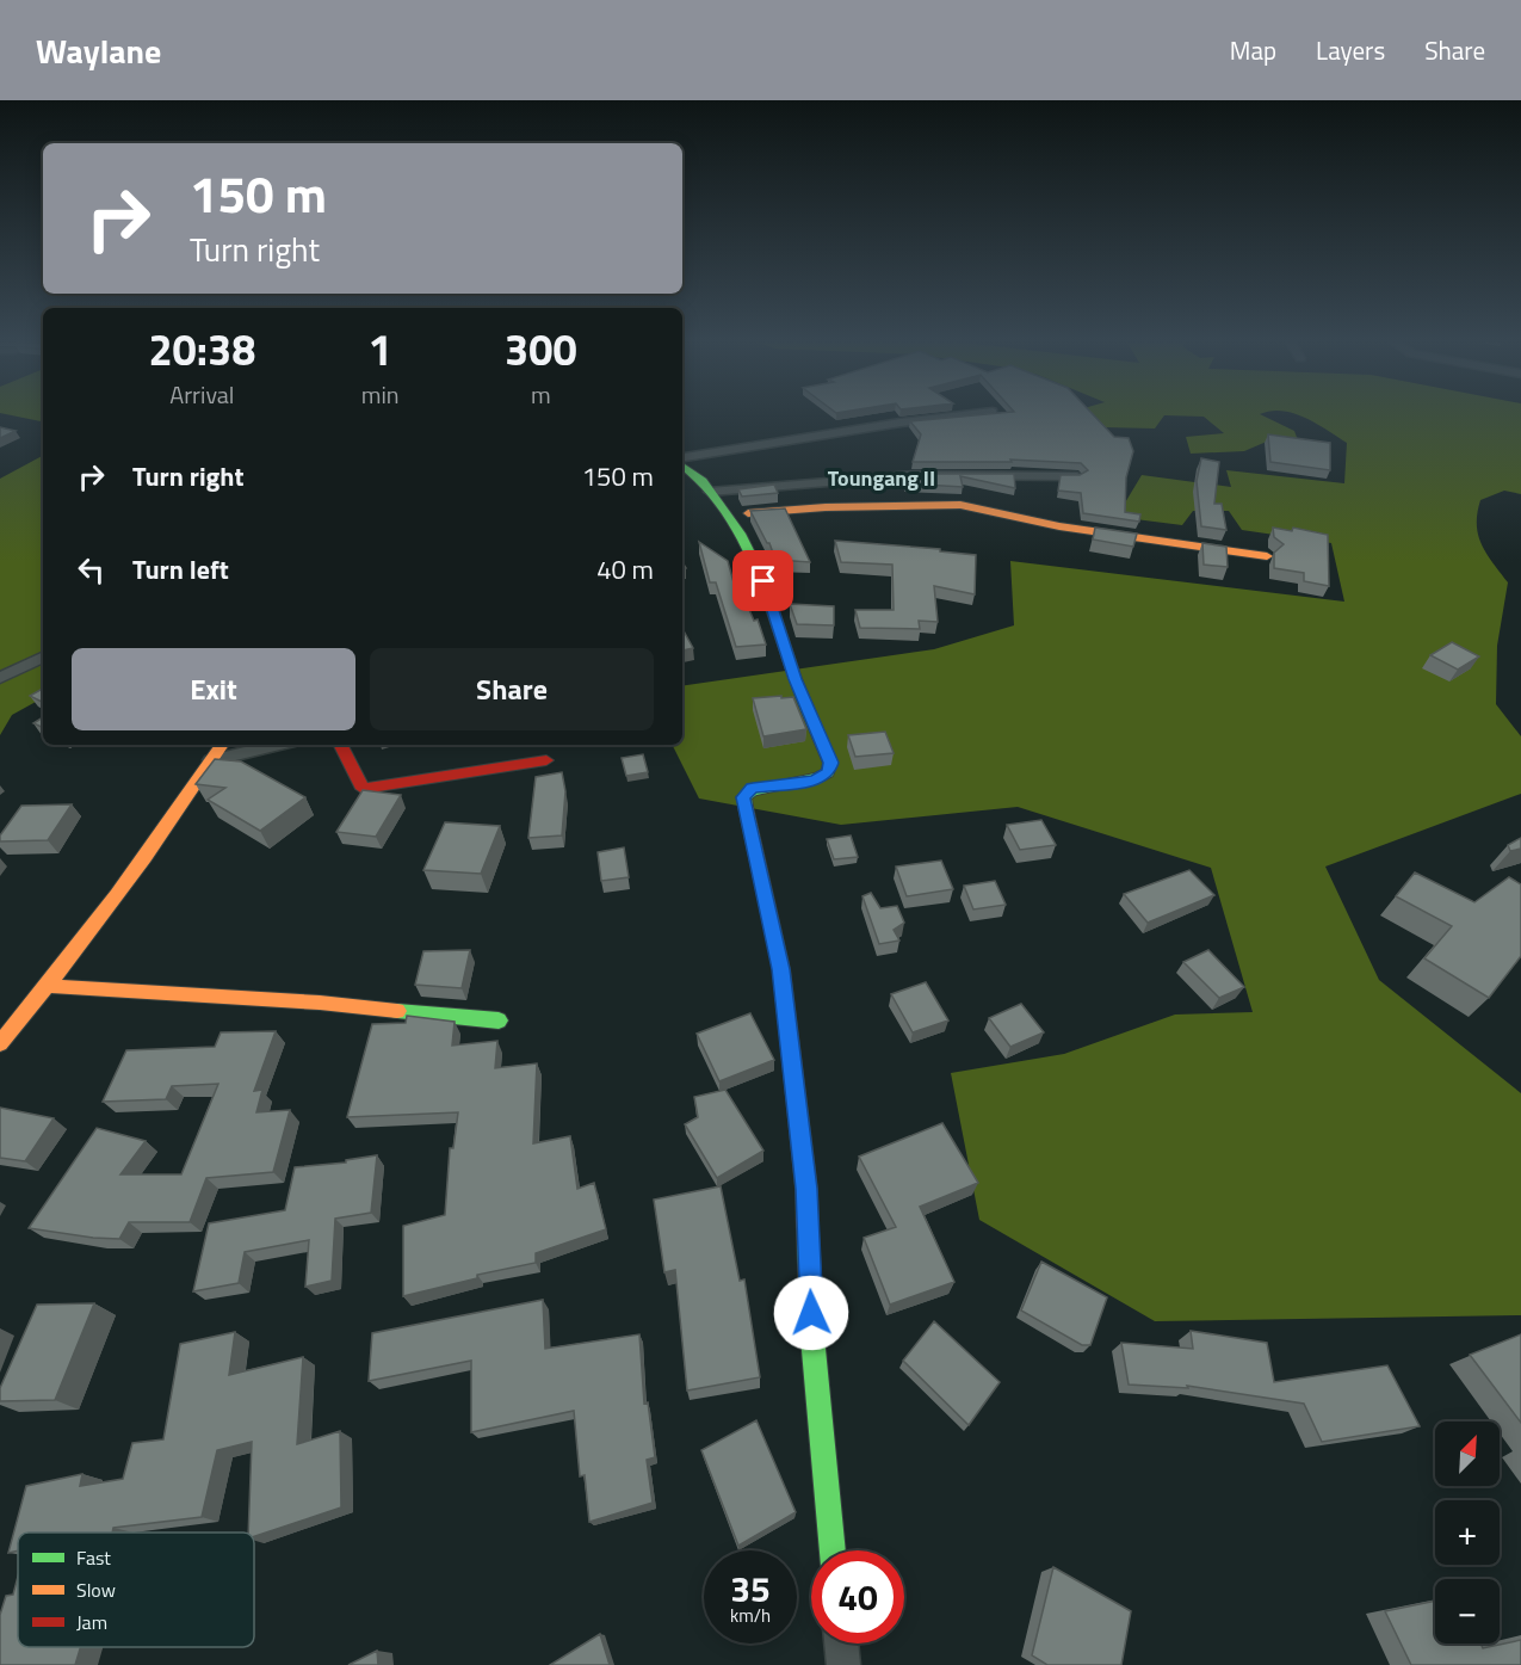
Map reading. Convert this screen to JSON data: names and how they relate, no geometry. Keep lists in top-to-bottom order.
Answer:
{
  "districts": ["Toungang II"],
  "legend": ["Fast", "Slow", "Jam"],
  "north": "top right",
  "page": {
    "header": "Waylane",
    "nav": ["Map", "Layers", "Share"],
    "turn": ["150 m", "Turn right"],
    "eta": [
      "20:38",
      "Arrival",
      "1",
      "min",
      "300",
      "m"
    ],
    "list": [
      {
        "name": "Turn right",
        "value": "150 m"
      },
      {
        "name": "Turn left",
        "value": "40 m"
      }
    ],
    "buttons": ["Exit", "Share"],
    "map_buttons": ["+", "−"],
    "speed": "35 km/h",
    "limit": "40"
  }
}
